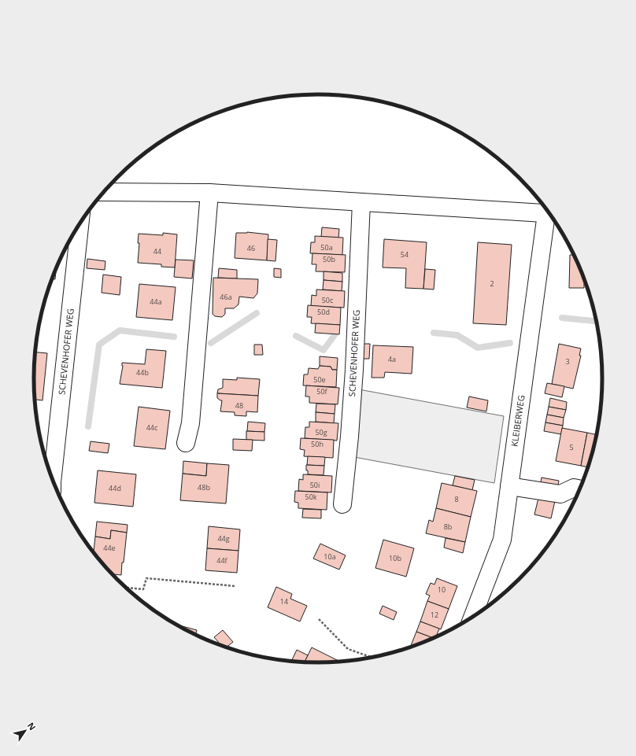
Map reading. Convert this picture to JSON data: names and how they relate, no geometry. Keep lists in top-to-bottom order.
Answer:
{
  "streets": {
    "street": ["SCHEVENHOFER WEG", "KLEIBERWEG"]
  },
  "house_numbers": [
    "50a",
    "46",
    "44",
    "54",
    "50b",
    "2",
    "46a",
    "50c",
    "44a",
    "50d",
    "4a",
    "3",
    "44b",
    "50e",
    "50f",
    "48",
    "44c",
    "50g",
    "50h",
    "5",
    "50i",
    "48b",
    "44d",
    "50k",
    "8",
    "8b",
    "44g",
    "44e",
    "10a",
    "10b",
    "44f",
    "10",
    "14",
    "12"
  ],
  "north": "top right"
}
